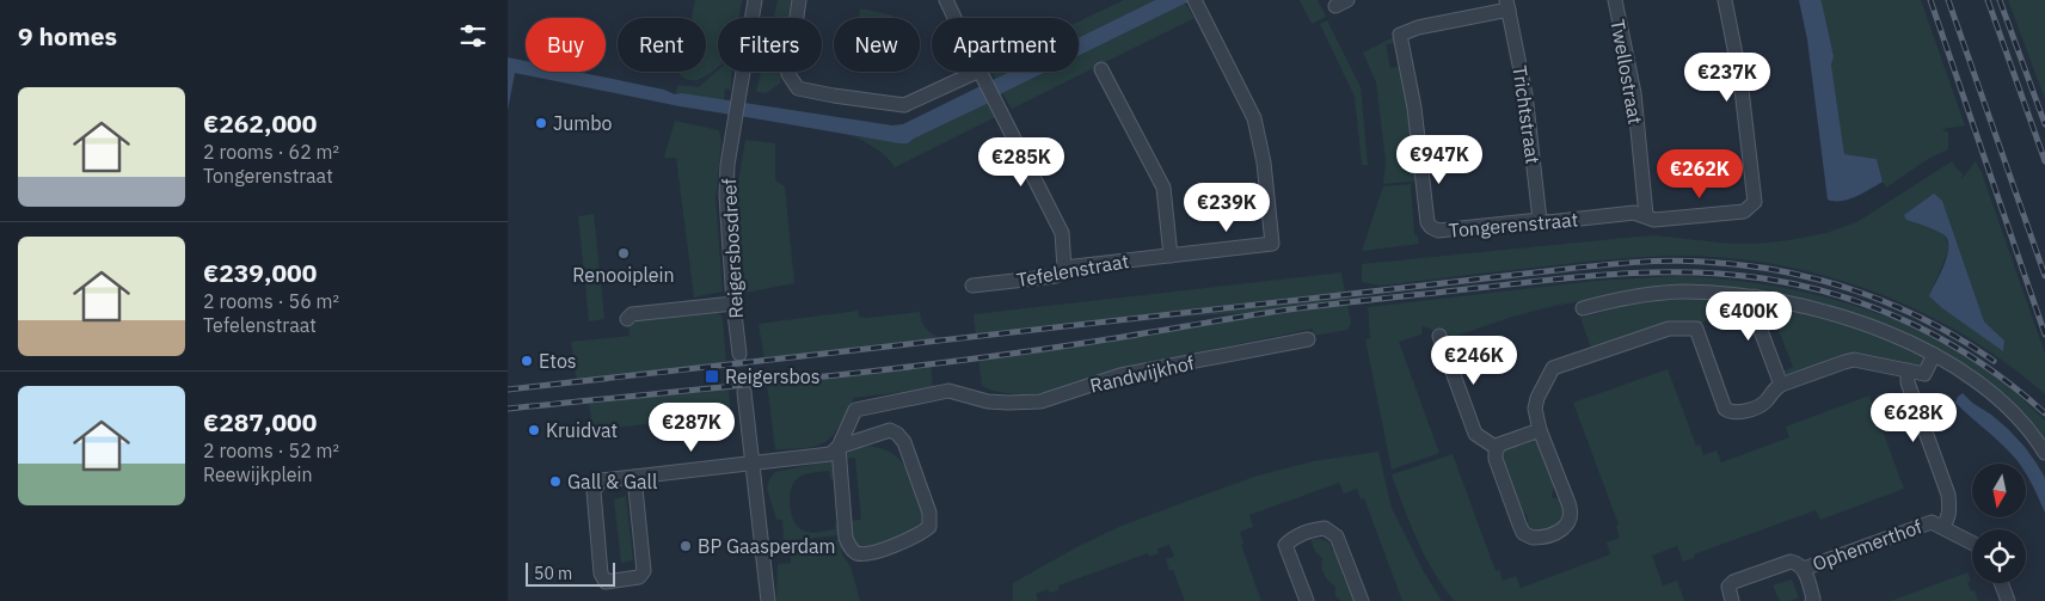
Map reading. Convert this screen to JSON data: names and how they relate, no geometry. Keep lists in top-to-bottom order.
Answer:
{
  "streets": {
    "street": [
      "Twellostraat",
      "Trichtstraat",
      "Tongerenstraat",
      "Reigersbosdreef",
      "Tefelenstraat",
      "Randwijkhof",
      "Ophemerthof"
    ]
  },
  "crossings": [
    ["Twellostraat", "Tongerenstraat"],
    ["Trichtstraat", "Tongerenstraat"]
  ],
  "places": {
    "other": [
      "Jumbo",
      "Renooiplein",
      "Etos",
      "Kruidvat",
      "Gall & Gall",
      "BP Gaasperdam"
    ],
    "transit": ["Reigersbos"]
  },
  "scale_bar": "50 m",
  "north": "bottom",
  "page": {
    "heading": "9 homes",
    "chip": [
      "Buy",
      "Rent",
      "Filters",
      "New",
      "Apartment"
    ],
    "price": [
      "€237K",
      "€947K",
      "€285K",
      "€262K",
      "€239K",
      "€400K",
      "€246K",
      "€628K",
      "€287K"
    ],
    "list": [
      {
        "name": "€262,000",
        "note": "2 rooms · 62 m² · Tongerenstraat"
      },
      {
        "name": "€239,000",
        "note": "2 rooms · 56 m² · Tefelenstraat"
      },
      {
        "name": "€287,000",
        "note": "2 rooms · 52 m² · Reewijkplein"
      }
    ],
    "scale": "50 m"
  }
}
